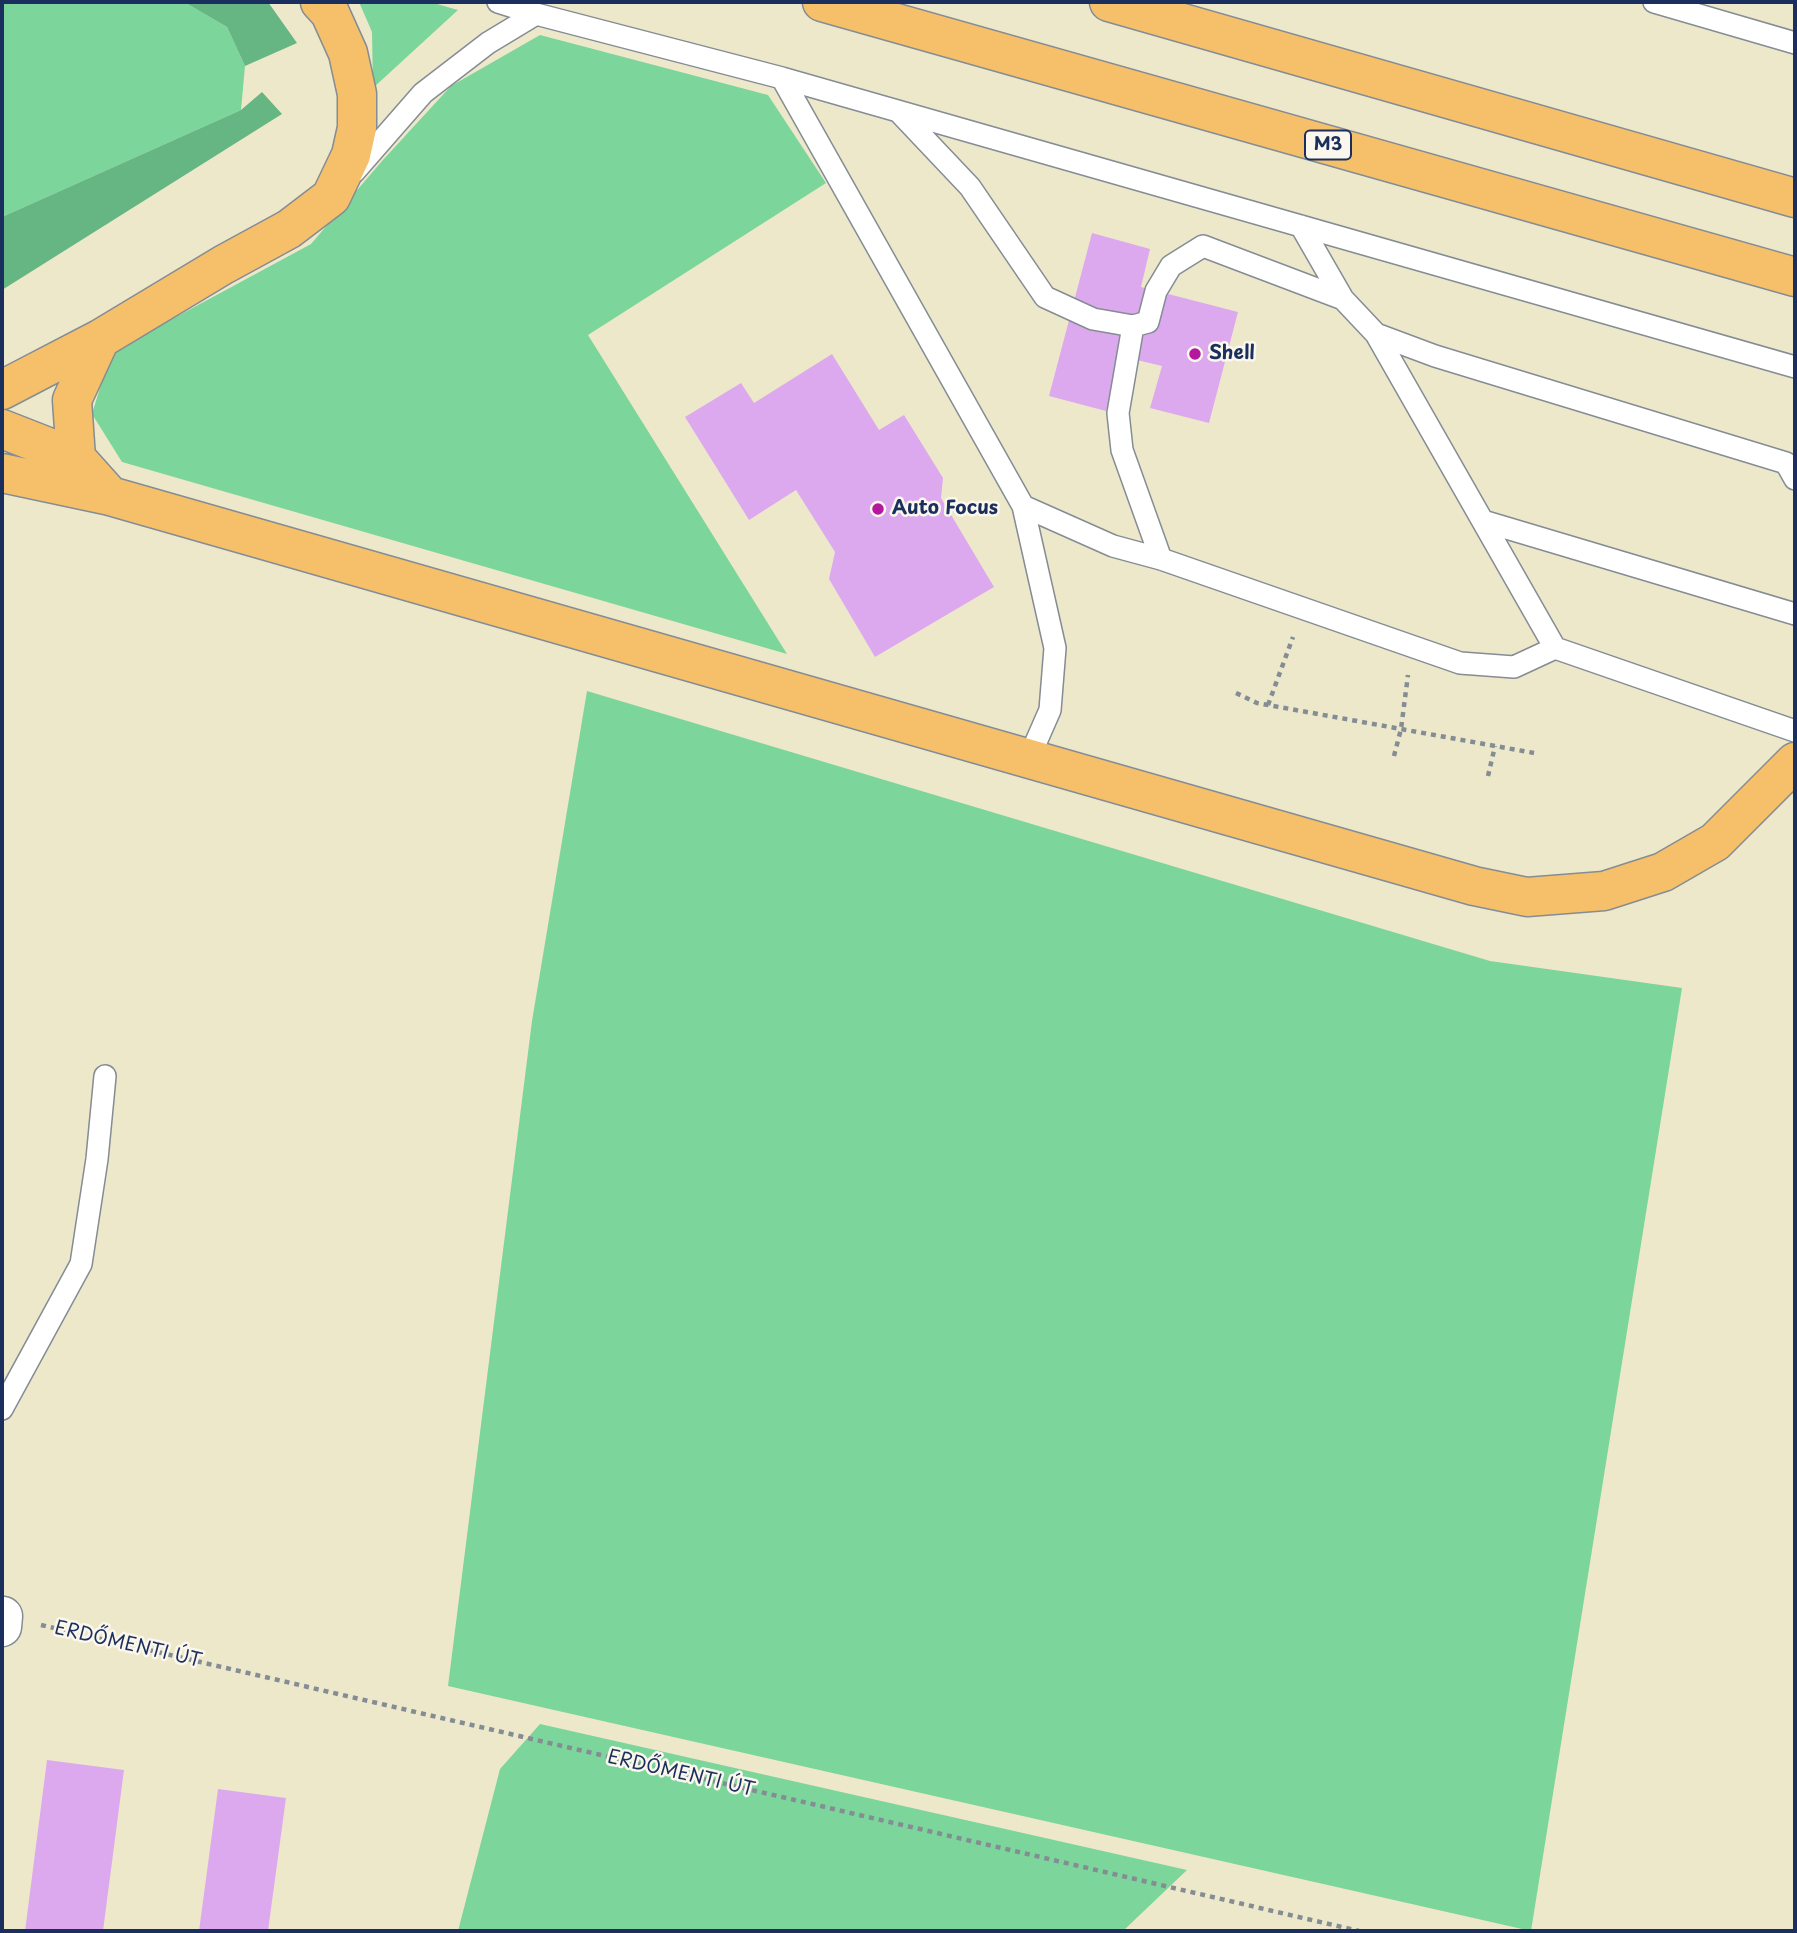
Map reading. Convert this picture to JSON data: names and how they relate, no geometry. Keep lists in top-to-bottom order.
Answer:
{
  "streets": {
    "highway": ["M3"],
    "path": ["ERDŐMENTI ÚT"]
  },
  "places": ["Shell", "Auto Focus"]
}
